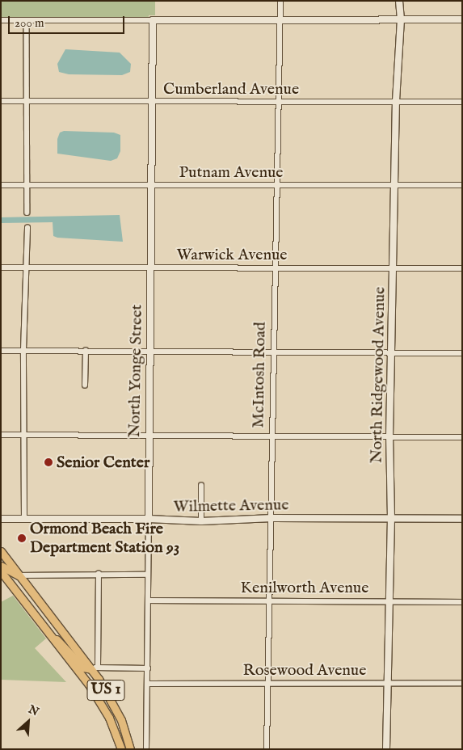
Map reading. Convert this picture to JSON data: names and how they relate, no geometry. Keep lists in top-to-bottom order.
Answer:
{
  "streets": {
    "main road": ["US 1"],
    "street": [
      "Cumberland Avenue",
      "Putnam Avenue",
      "Warwick Avenue",
      "North Yonge Street",
      "McIntosh Road",
      "North Ridgewood Avenue",
      "Wilmette Avenue",
      "Kenilworth Avenue",
      "Rosewood Avenue"
    ]
  },
  "crossings": [
    ["Cumberland Avenue", "North Yonge Street"],
    ["Cumberland Avenue", "McIntosh Road"],
    ["Cumberland Avenue", "North Ridgewood Avenue"],
    ["Putnam Avenue", "North Yonge Street"],
    ["Putnam Avenue", "McIntosh Road"],
    ["Putnam Avenue", "North Ridgewood Avenue"],
    ["Warwick Avenue", "North Yonge Street"],
    ["Warwick Avenue", "McIntosh Road"],
    ["Warwick Avenue", "North Ridgewood Avenue"],
    ["North Yonge Street", "Wilmette Avenue"],
    ["North Yonge Street", "Kenilworth Avenue"],
    ["North Yonge Street", "Rosewood Avenue"],
    ["McIntosh Road", "Wilmette Avenue"],
    ["McIntosh Road", "Kenilworth Avenue"],
    ["McIntosh Road", "Rosewood Avenue"],
    ["North Ridgewood Avenue", "Wilmette Avenue"],
    ["North Ridgewood Avenue", "Kenilworth Avenue"],
    ["North Ridgewood Avenue", "Rosewood Avenue"]
  ],
  "places": ["Senior Center", "Ormond Beach Fire Department Station 93"],
  "scale_bar": "200 m",
  "north": "top right"
}
